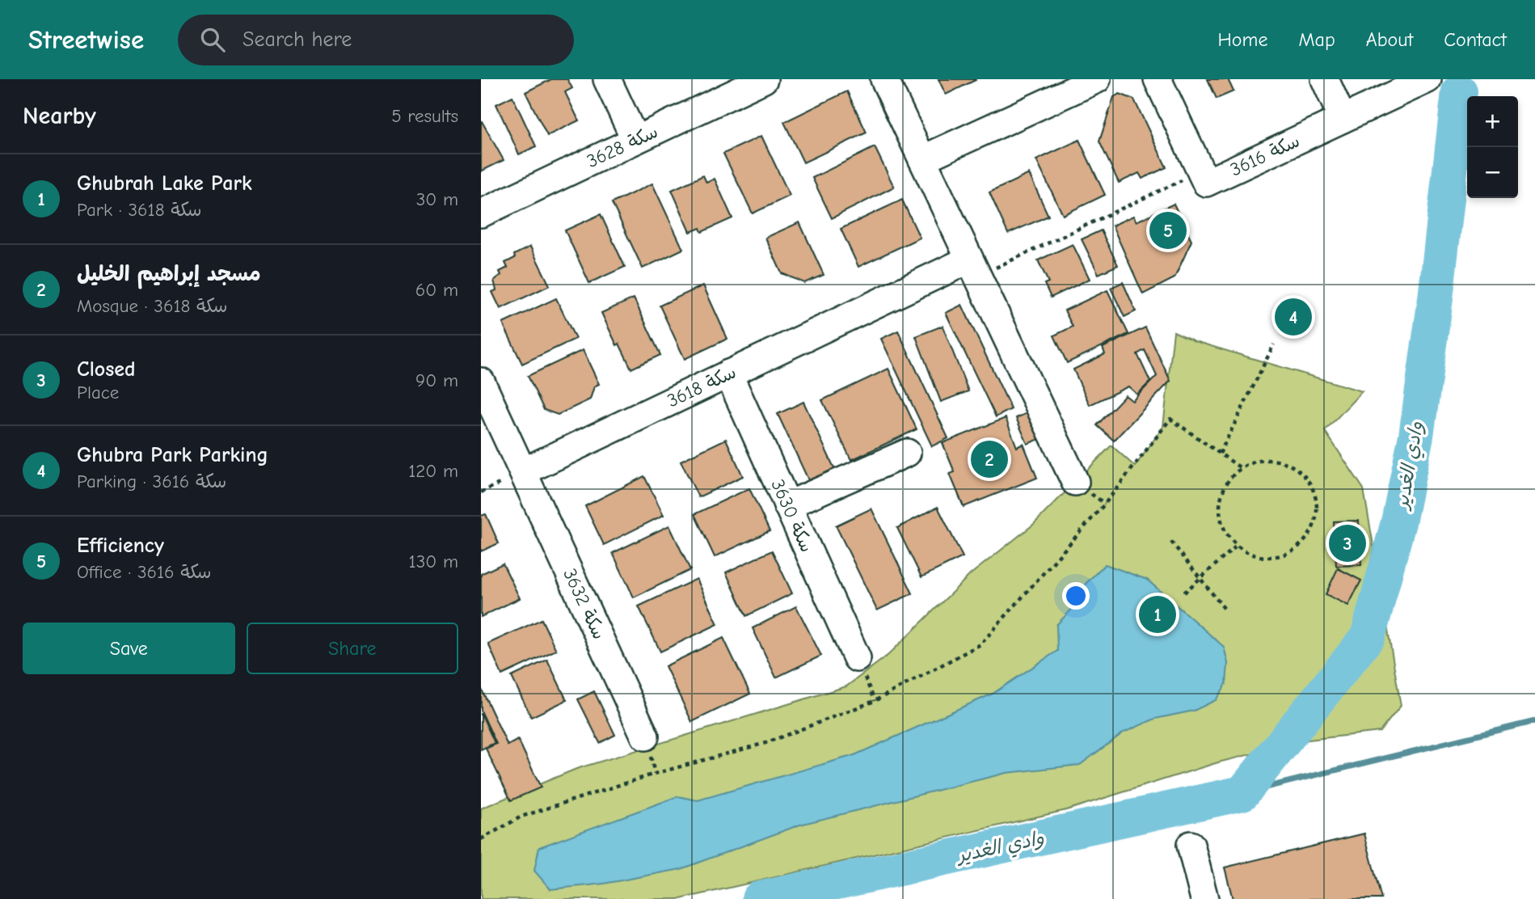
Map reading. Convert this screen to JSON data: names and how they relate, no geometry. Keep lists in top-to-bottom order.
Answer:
{
  "streets": {
    "street": [
      "سكة 3628",
      "سكة 3616",
      "سكة 3618",
      "سكة 3630",
      "سكة 3632"
    ]
  },
  "crossings": [
    ["سكة 3618", "سكة 3630"],
    ["سكة 3618", "سكة 3632"]
  ],
  "water": ["وادي الغدير"],
  "page": {
    "header": "Streetwise",
    "search": "Search here",
    "nav": [
      "Home",
      "Map",
      "About",
      "Contact"
    ],
    "heading": ["Nearby", "5 results"],
    "map_buttons": ["+", "−"],
    "list": [
      {
        "mark": "1",
        "name": "Ghubrah Lake Park",
        "note": "Park · سكة 3618",
        "value": "30 m"
      },
      {
        "mark": "2",
        "name": "مسجد إبراهيم الخليل",
        "note": "Mosque · سكة 3618",
        "value": "60 m"
      },
      {
        "mark": "3",
        "name": "Closed",
        "note": "Place",
        "value": "90 m"
      },
      {
        "mark": "4",
        "name": "Ghubra Park Parking",
        "note": "Parking · سكة 3616",
        "value": "120 m"
      },
      {
        "mark": "5",
        "name": "Efficiency",
        "note": "Office · سكة 3616",
        "value": "130 m"
      }
    ],
    "pins": [
      "5",
      "4",
      "2",
      "3",
      "1"
    ],
    "buttons": ["Save", "Share"]
  }
}
